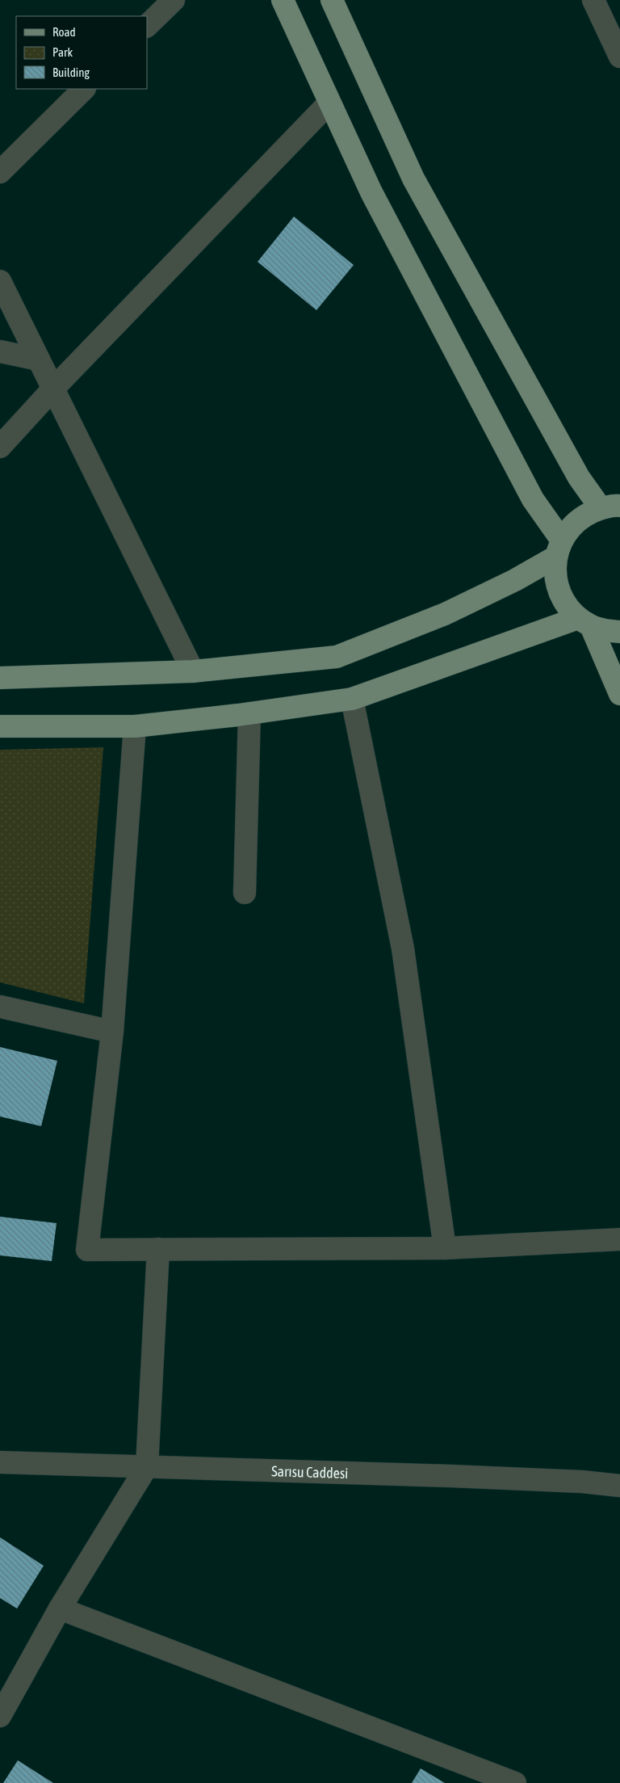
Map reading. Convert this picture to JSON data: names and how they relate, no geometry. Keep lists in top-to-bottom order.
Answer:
{
  "streets": {
    "street": ["Sarısu Caddesi"]
  },
  "legend": ["Road", "Park", "Building"]
}
